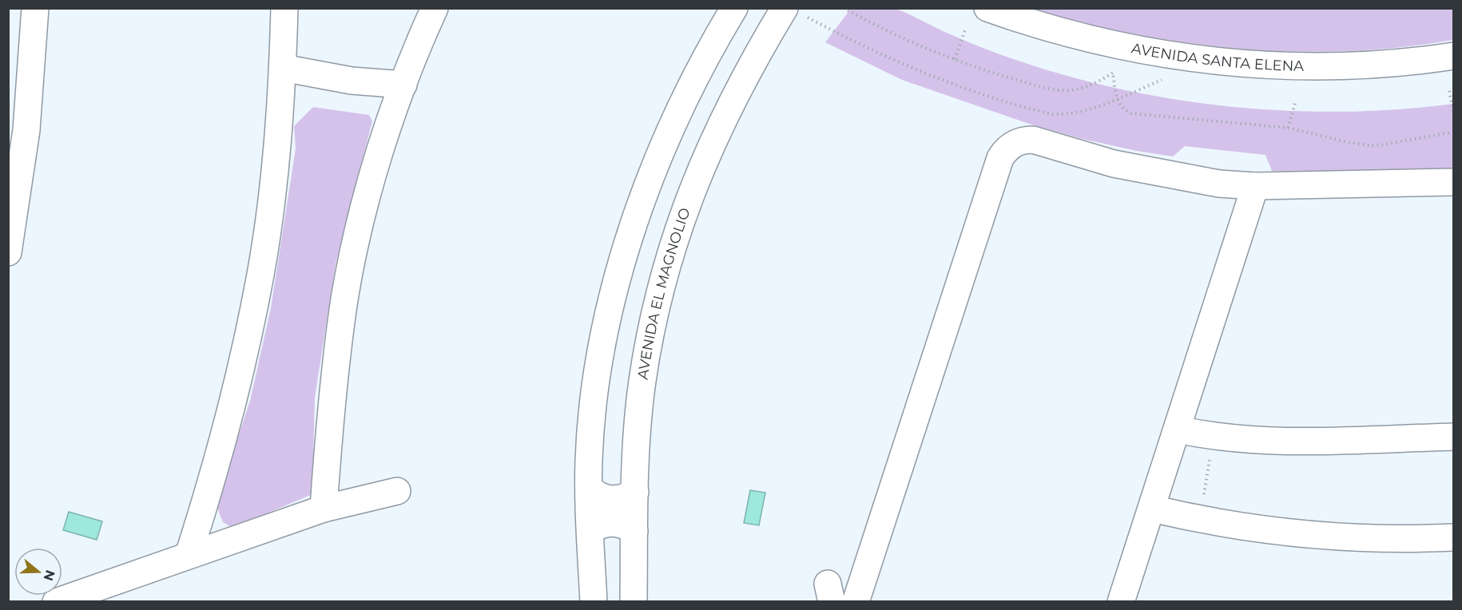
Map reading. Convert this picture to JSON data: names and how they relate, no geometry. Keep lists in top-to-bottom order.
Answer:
{
  "streets": {
    "street": ["AVENIDA SANTA ELENA", "AVENIDA EL MAGNOLIO"]
  },
  "north": "right"
}
